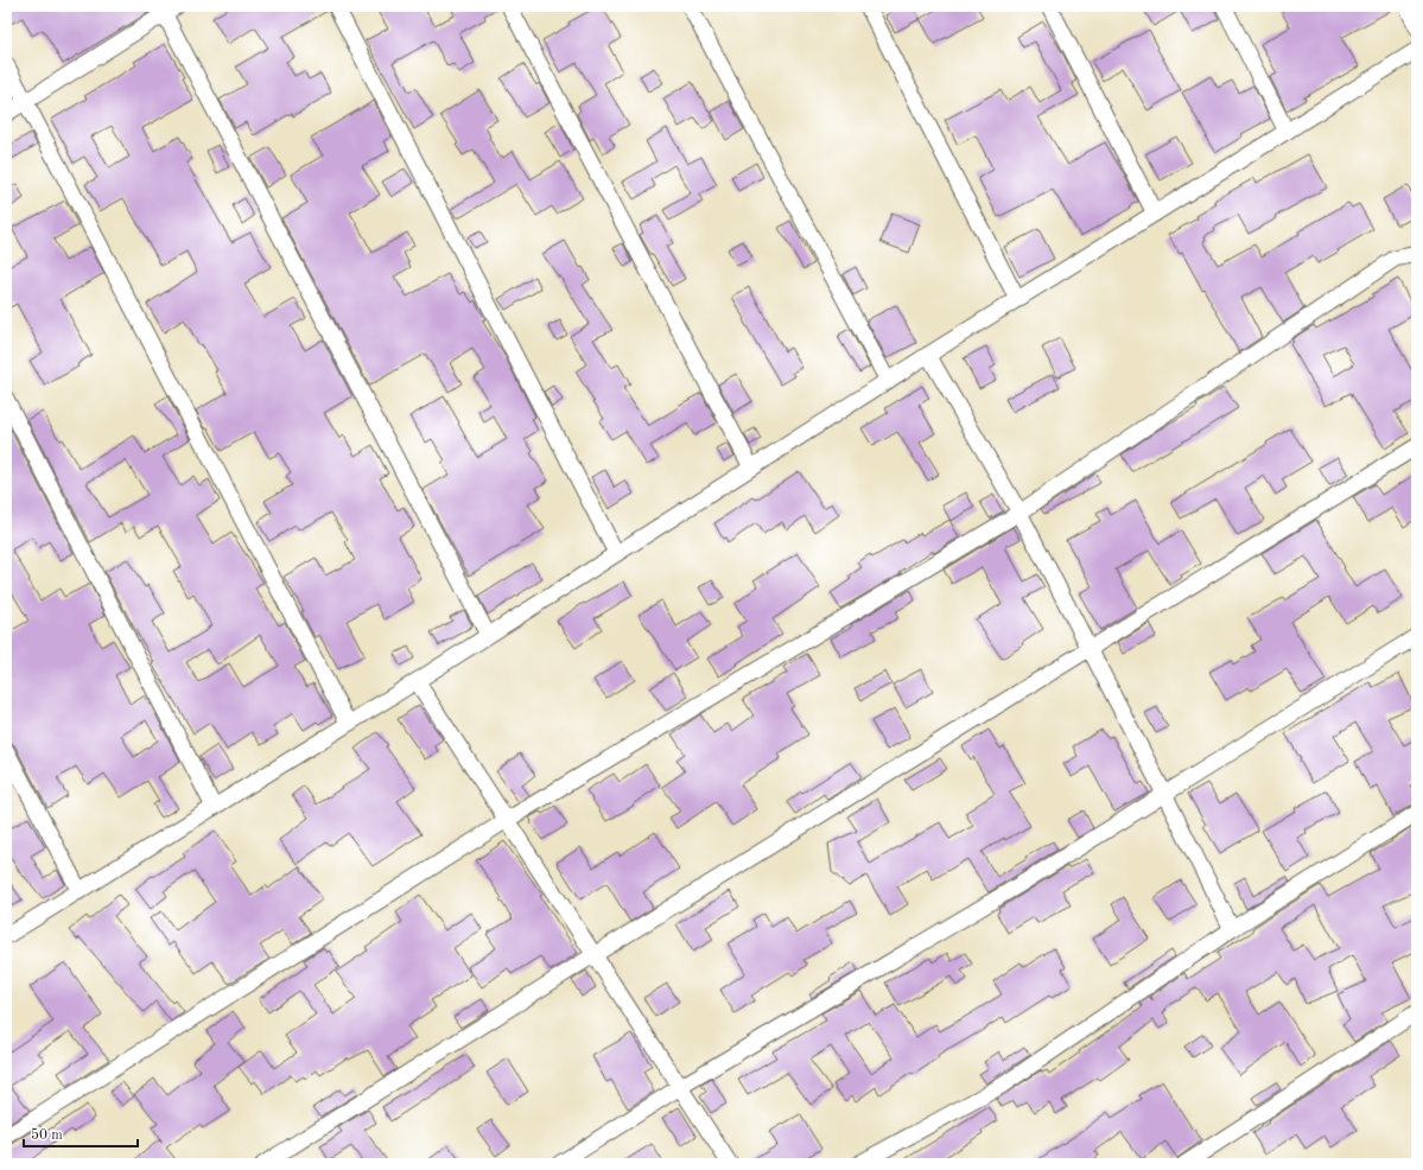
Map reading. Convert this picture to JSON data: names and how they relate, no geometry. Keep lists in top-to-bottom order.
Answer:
{
  "scale_bar": "50 m"
}
